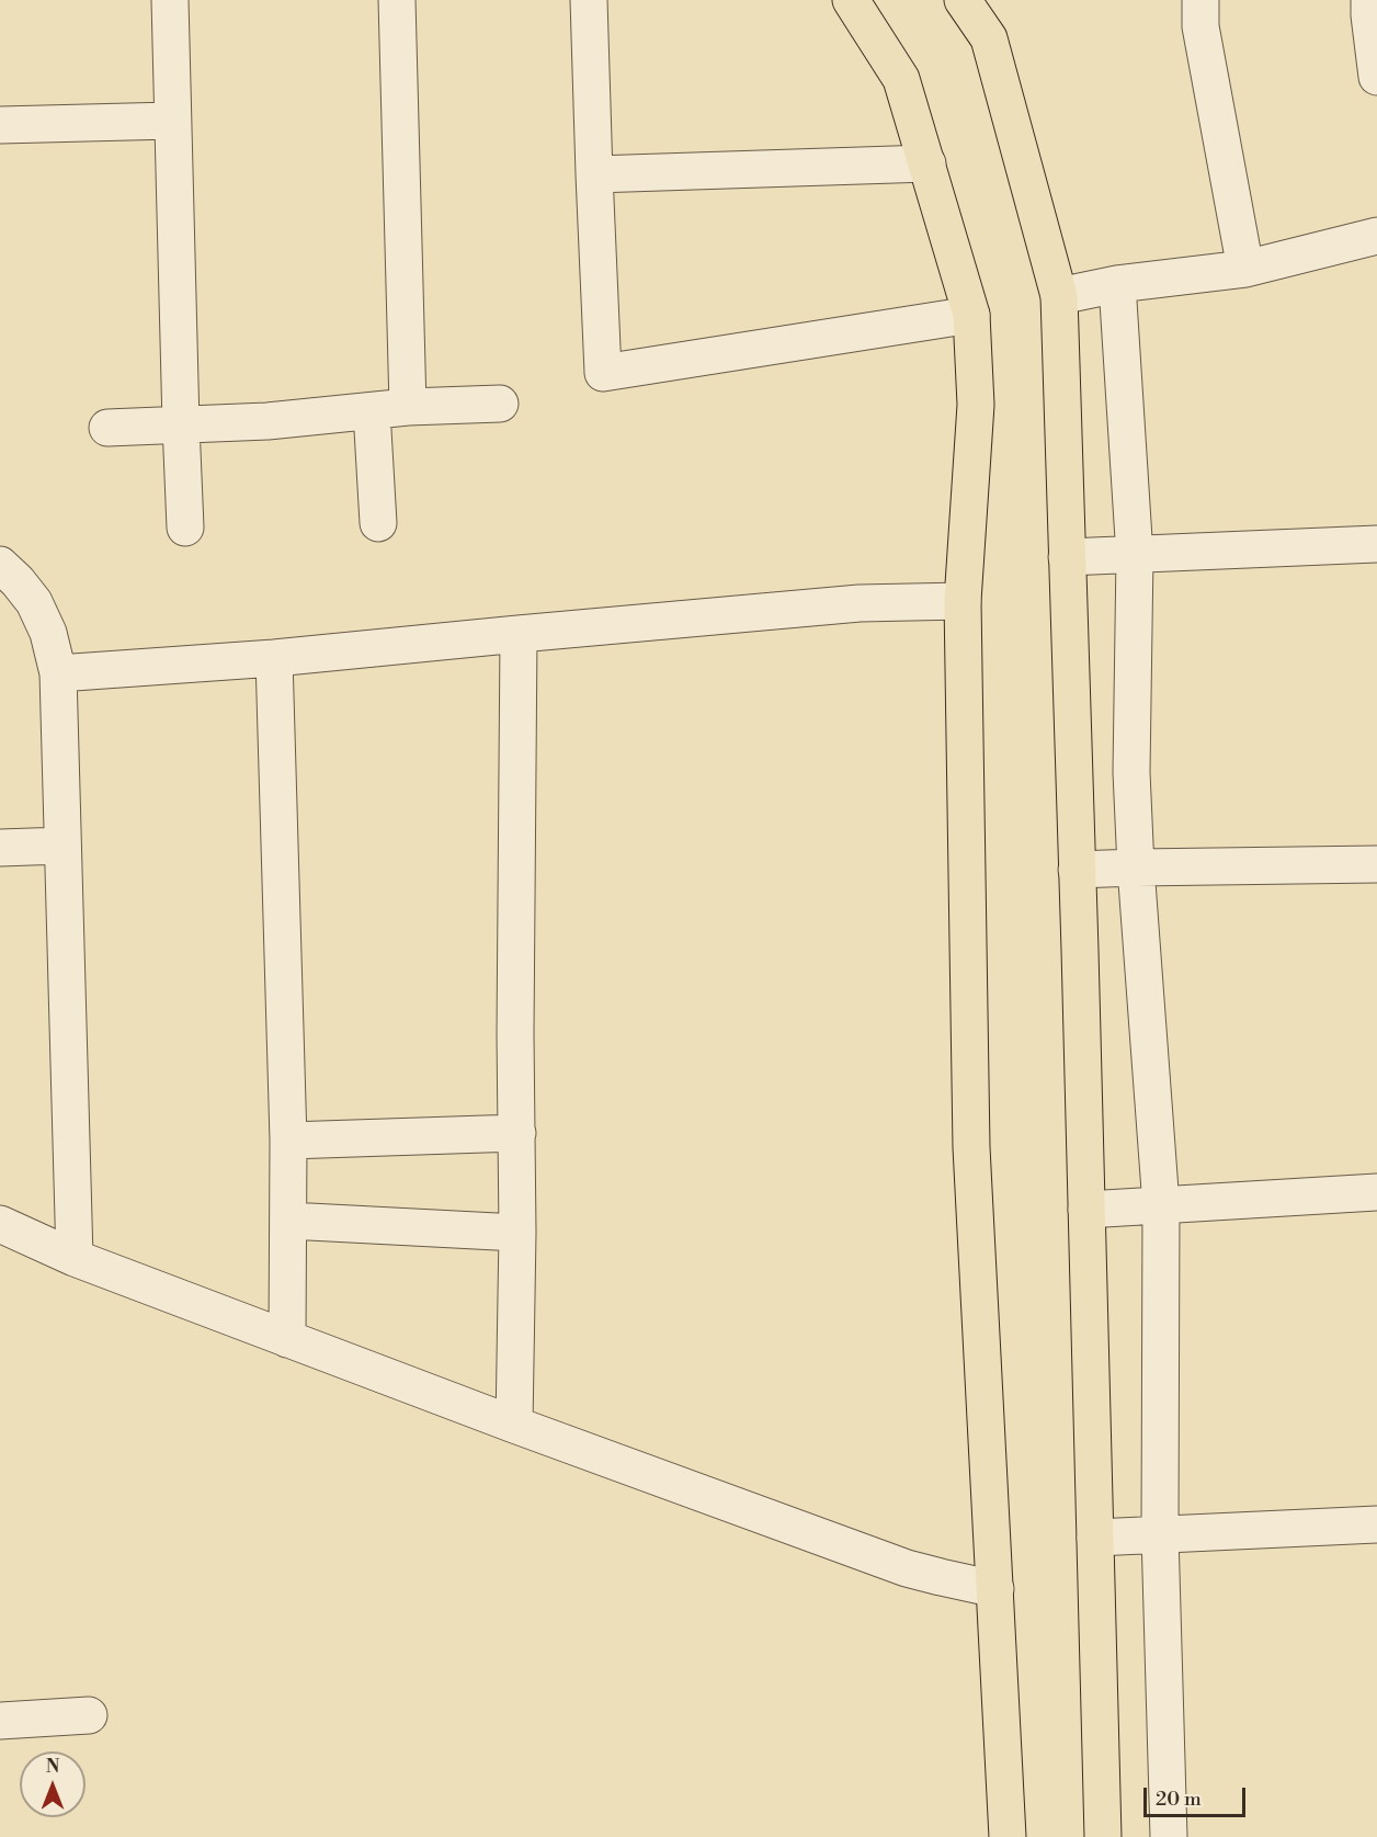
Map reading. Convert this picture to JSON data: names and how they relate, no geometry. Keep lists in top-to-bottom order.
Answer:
{
  "scale_bar": "20 m",
  "north": "top"
}
